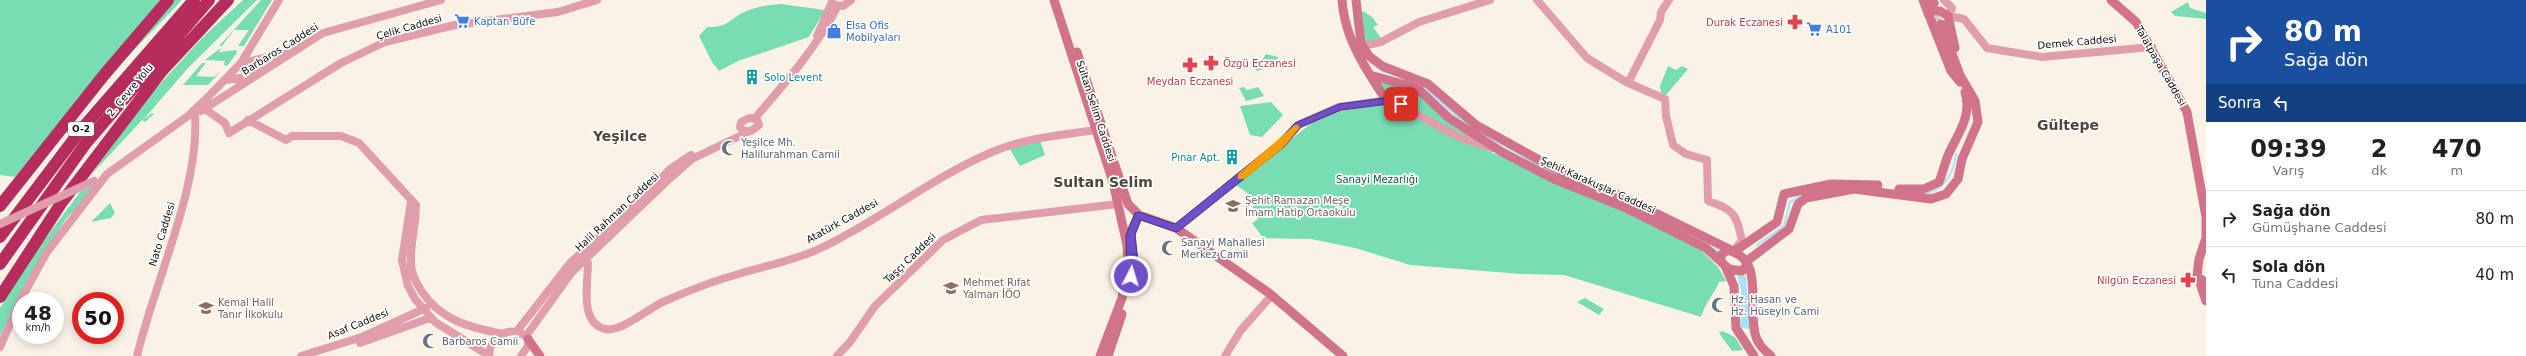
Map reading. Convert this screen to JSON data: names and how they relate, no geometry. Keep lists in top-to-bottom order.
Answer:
{
  "streets": {
    "highway": ["2. Çevre Yolu", "O-2"],
    "main road": ["Talatpaşa Caddesi", "Sultan Selim Caddesi", "Şehit Karakuşlar Caddesi"],
    "street": [
      "Çelik Caddesi",
      "Dernek Caddesi",
      "Barbaros Caddesi",
      "Halil Rahman Caddesi",
      "Atatürk Caddesi",
      "Nato Caddesi",
      "Taşçı Caddesi",
      "Asaf Caddesi"
    ]
  },
  "crossings": [
    ["Dernek Caddesi", "Talatpaşa Caddesi"],
    ["Barbaros Caddesi", "Nato Caddesi"],
    ["Sultan Selim Caddesi", "Atatürk Caddesi"],
    ["Sultan Selim Caddesi", "Taşçı Caddesi"],
    ["Halil Rahman Caddesi", "Atatürk Caddesi"]
  ],
  "districts": ["Gültepe", "Yeşilce", "Sultan Selim"],
  "parks": ["Sanayi Mezarlığı"],
  "places": {
    "supermarket": ["Kaptan Büfe", "A101"],
    "pharmacy": [
      "Durak Eczanesi",
      "Özgü Eczanesi",
      "Meydan Eczanesi",
      "Nilgün Eczanesi"
    ],
    "shop": ["Elsa Ofis Mobilyaları"],
    "building": ["Solo Levent", "Pınar Apt."],
    "mosque": [
      "Yeşilce Mh. Halilurahman Camii",
      "Sanayi Mahallesi Merkez Camii",
      "Hz. Hasan ve Hz. Hüseyin Cami",
      "Barbaros Camii"
    ],
    "school or university": ["Şehit Ramazan Meşe İmam Hatip Ortaokulu", "Mehmet Rıfat Yalman İÖO", "Kemal Halil Tanır İlkokulu"]
  },
  "page": {
    "turn": ["80 m", "Sağa dön"],
    "then": "Sonra",
    "eta": [
      "09:39",
      "Varış",
      "2",
      "dk",
      "470",
      "m"
    ],
    "list": [
      {
        "name": "Sağa dön",
        "note": "Gümüşhane Caddesi",
        "value": "80 m"
      },
      {
        "name": "Sola dön",
        "note": "Tuna Caddesi",
        "value": "40 m"
      }
    ],
    "speed": "48 km/h",
    "limit": "50"
  }
}
